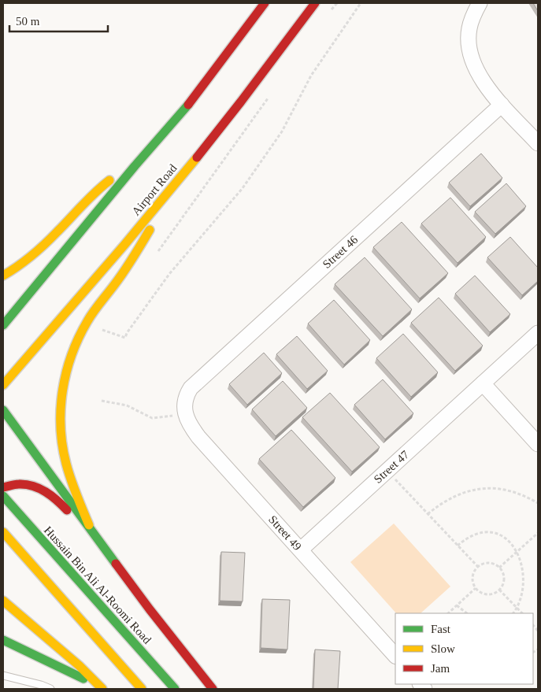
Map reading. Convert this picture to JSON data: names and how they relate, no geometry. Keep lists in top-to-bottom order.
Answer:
{
  "streets": {
    "highway": ["Airport Road", "Hussain Bin Ali Al-Roomi Road"],
    "street": ["Street 46", "Street 47", "Street 49"]
  },
  "crossings": [
    ["Street 46", "Street 49"],
    ["Street 47", "Street 49"]
  ],
  "legend": ["Fast", "Slow", "Jam"],
  "scale_bar": "50 m"
}
